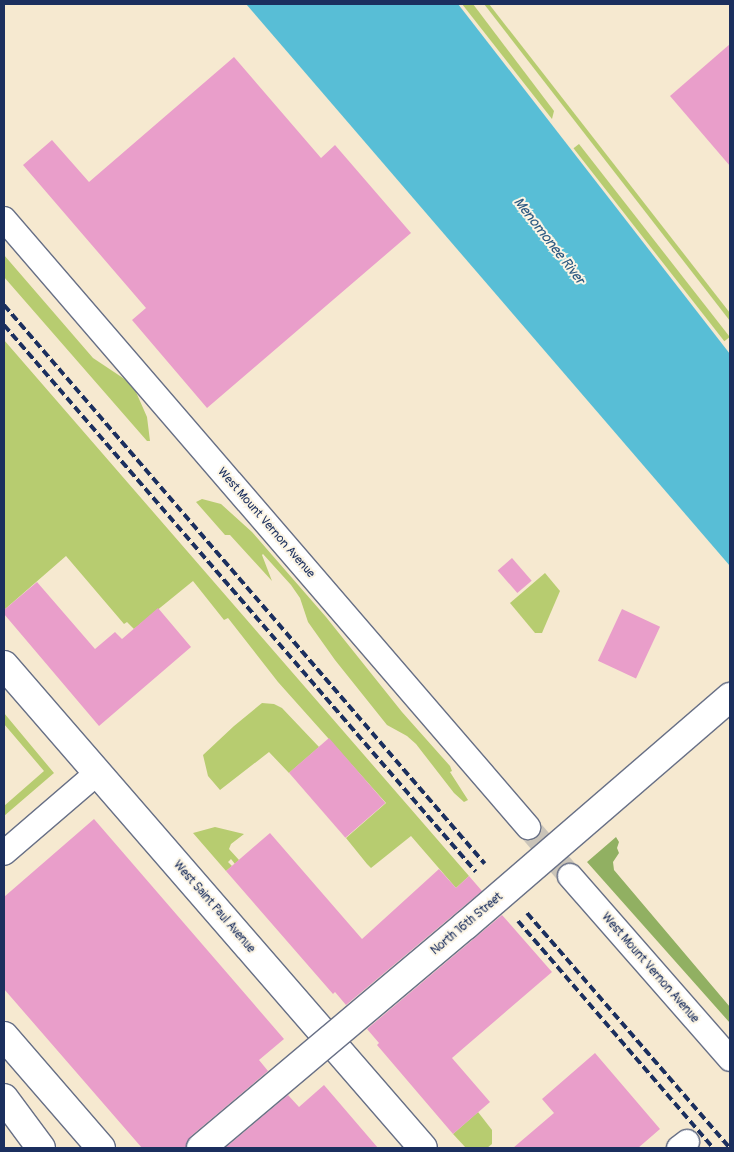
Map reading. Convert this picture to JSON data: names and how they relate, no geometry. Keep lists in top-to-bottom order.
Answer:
{
  "streets": {
    "main road": ["West Saint Paul Avenue", "North 16th Street"],
    "street": ["West Mount Vernon Avenue"]
  },
  "water": ["Menomonee River"]
}
